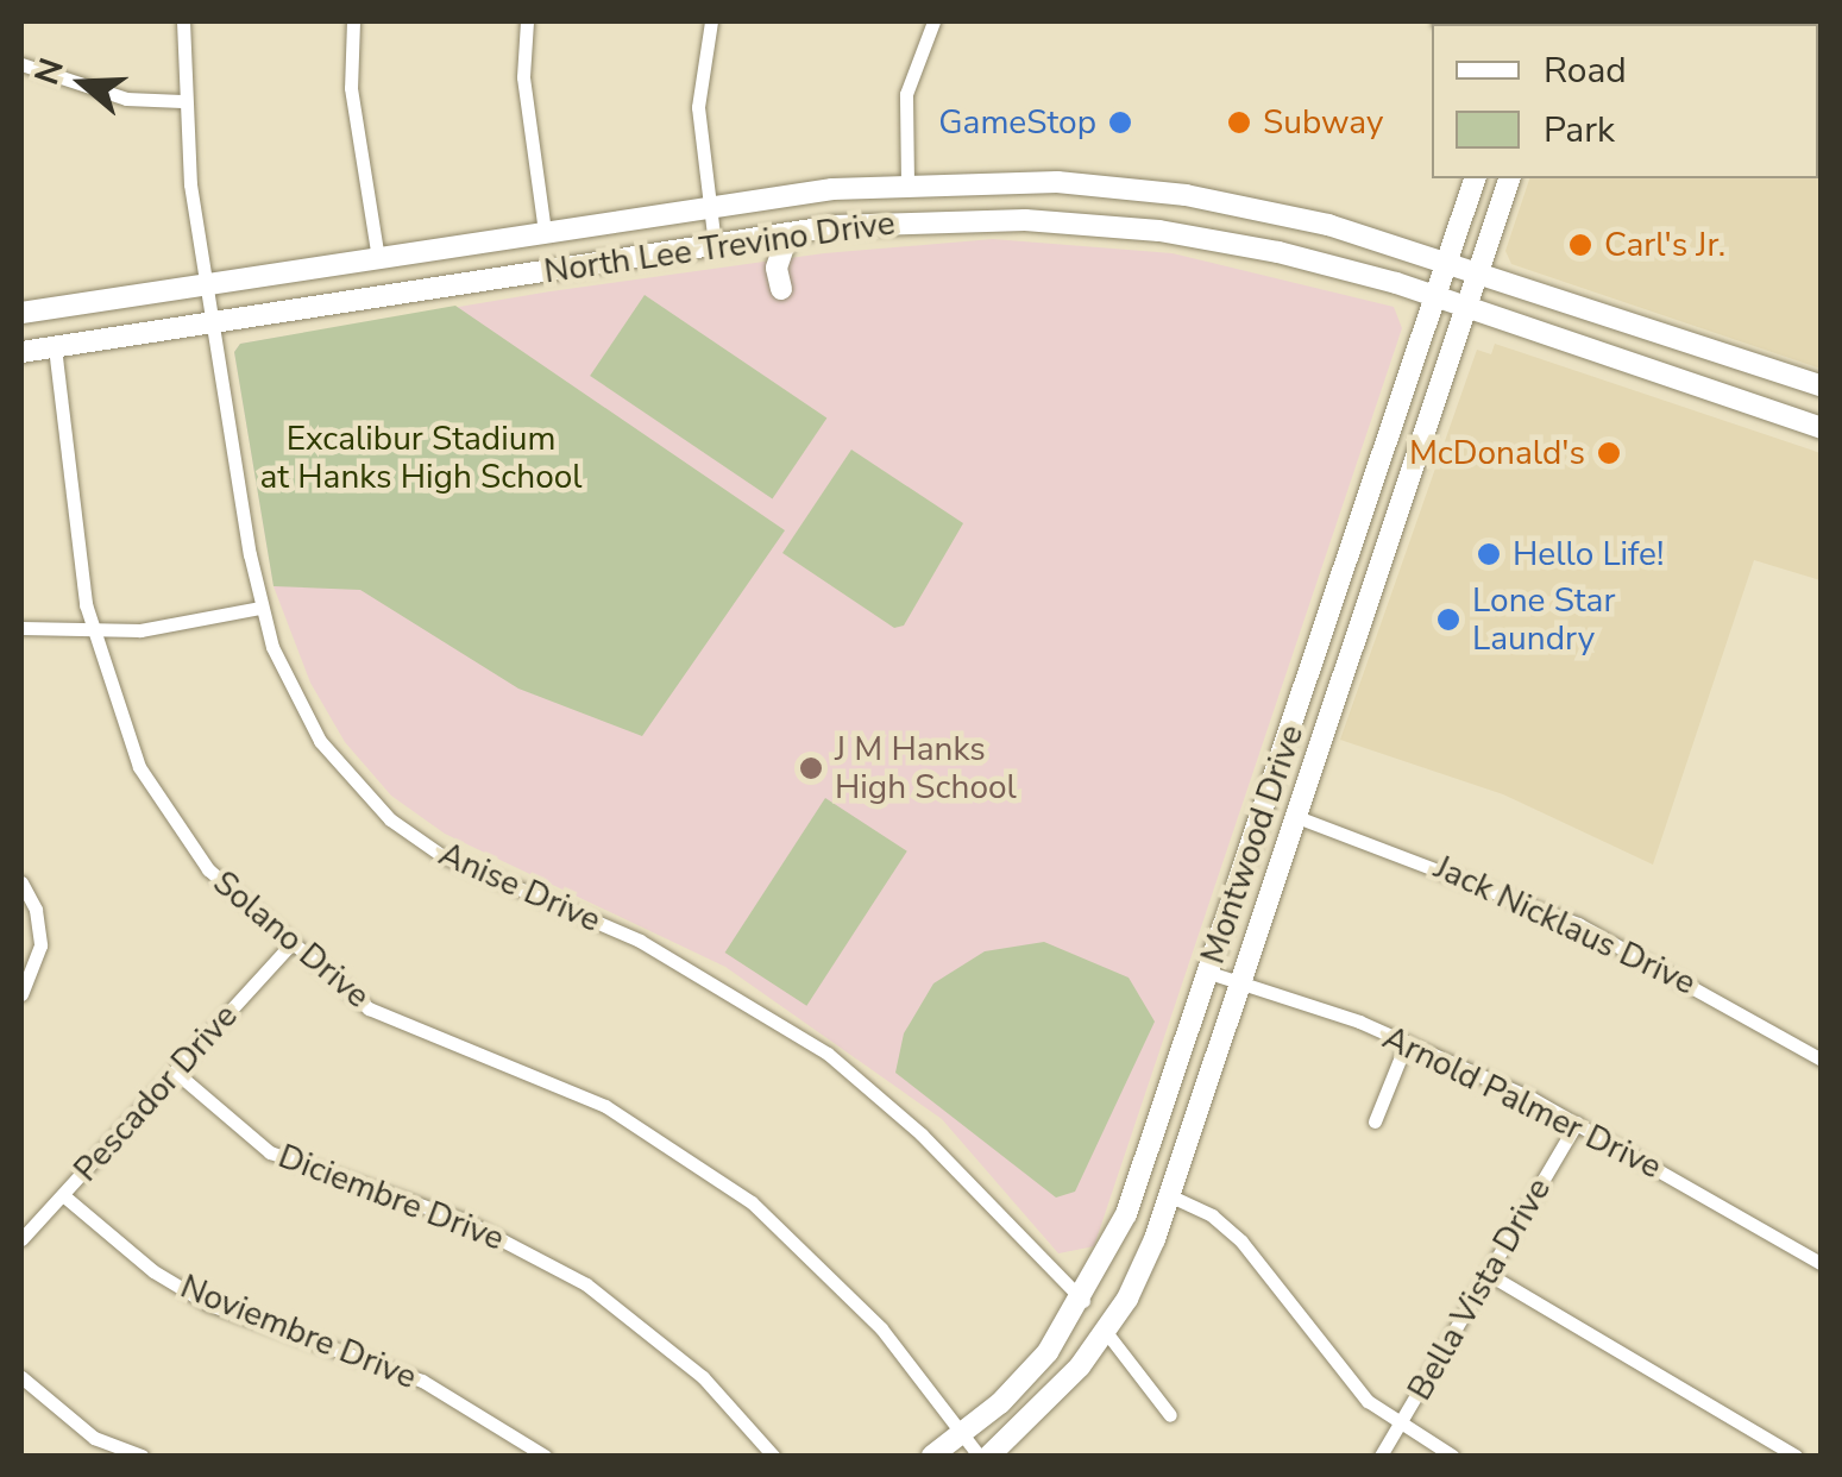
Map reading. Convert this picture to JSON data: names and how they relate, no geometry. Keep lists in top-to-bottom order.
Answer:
{
  "streets": {
    "main road": ["North Lee Trevino Drive", "Montwood Drive"],
    "street": [
      "Anise Drive",
      "Jack Nicklaus Drive",
      "Solano Drive",
      "Pescador Drive",
      "Arnold Palmer Drive",
      "Diciembre Drive",
      "Bella Vista Drive",
      "Noviembre Drive"
    ]
  },
  "crossings": [
    ["North Lee Trevino Drive", "Montwood Drive"],
    ["North Lee Trevino Drive", "Anise Drive"],
    ["North Lee Trevino Drive", "Solano Drive"],
    ["Montwood Drive", "Anise Drive"],
    ["Montwood Drive", "Jack Nicklaus Drive"],
    ["Montwood Drive", "Solano Drive"],
    ["Montwood Drive", "Arnold Palmer Drive"],
    ["Solano Drive", "Pescador Drive"],
    ["Pescador Drive", "Diciembre Drive"],
    ["Pescador Drive", "Noviembre Drive"],
    ["Arnold Palmer Drive", "Bella Vista Drive"]
  ],
  "parks": ["Excalibur Stadium at Hanks High School"],
  "places": [
    "GameStop",
    "Subway",
    "Carl's Jr.",
    "McDonald's",
    "Hello Life!",
    "Lone Star Laundry",
    "J M Hanks High School"
  ],
  "legend": ["Road", "Park"],
  "north": "left"
}
